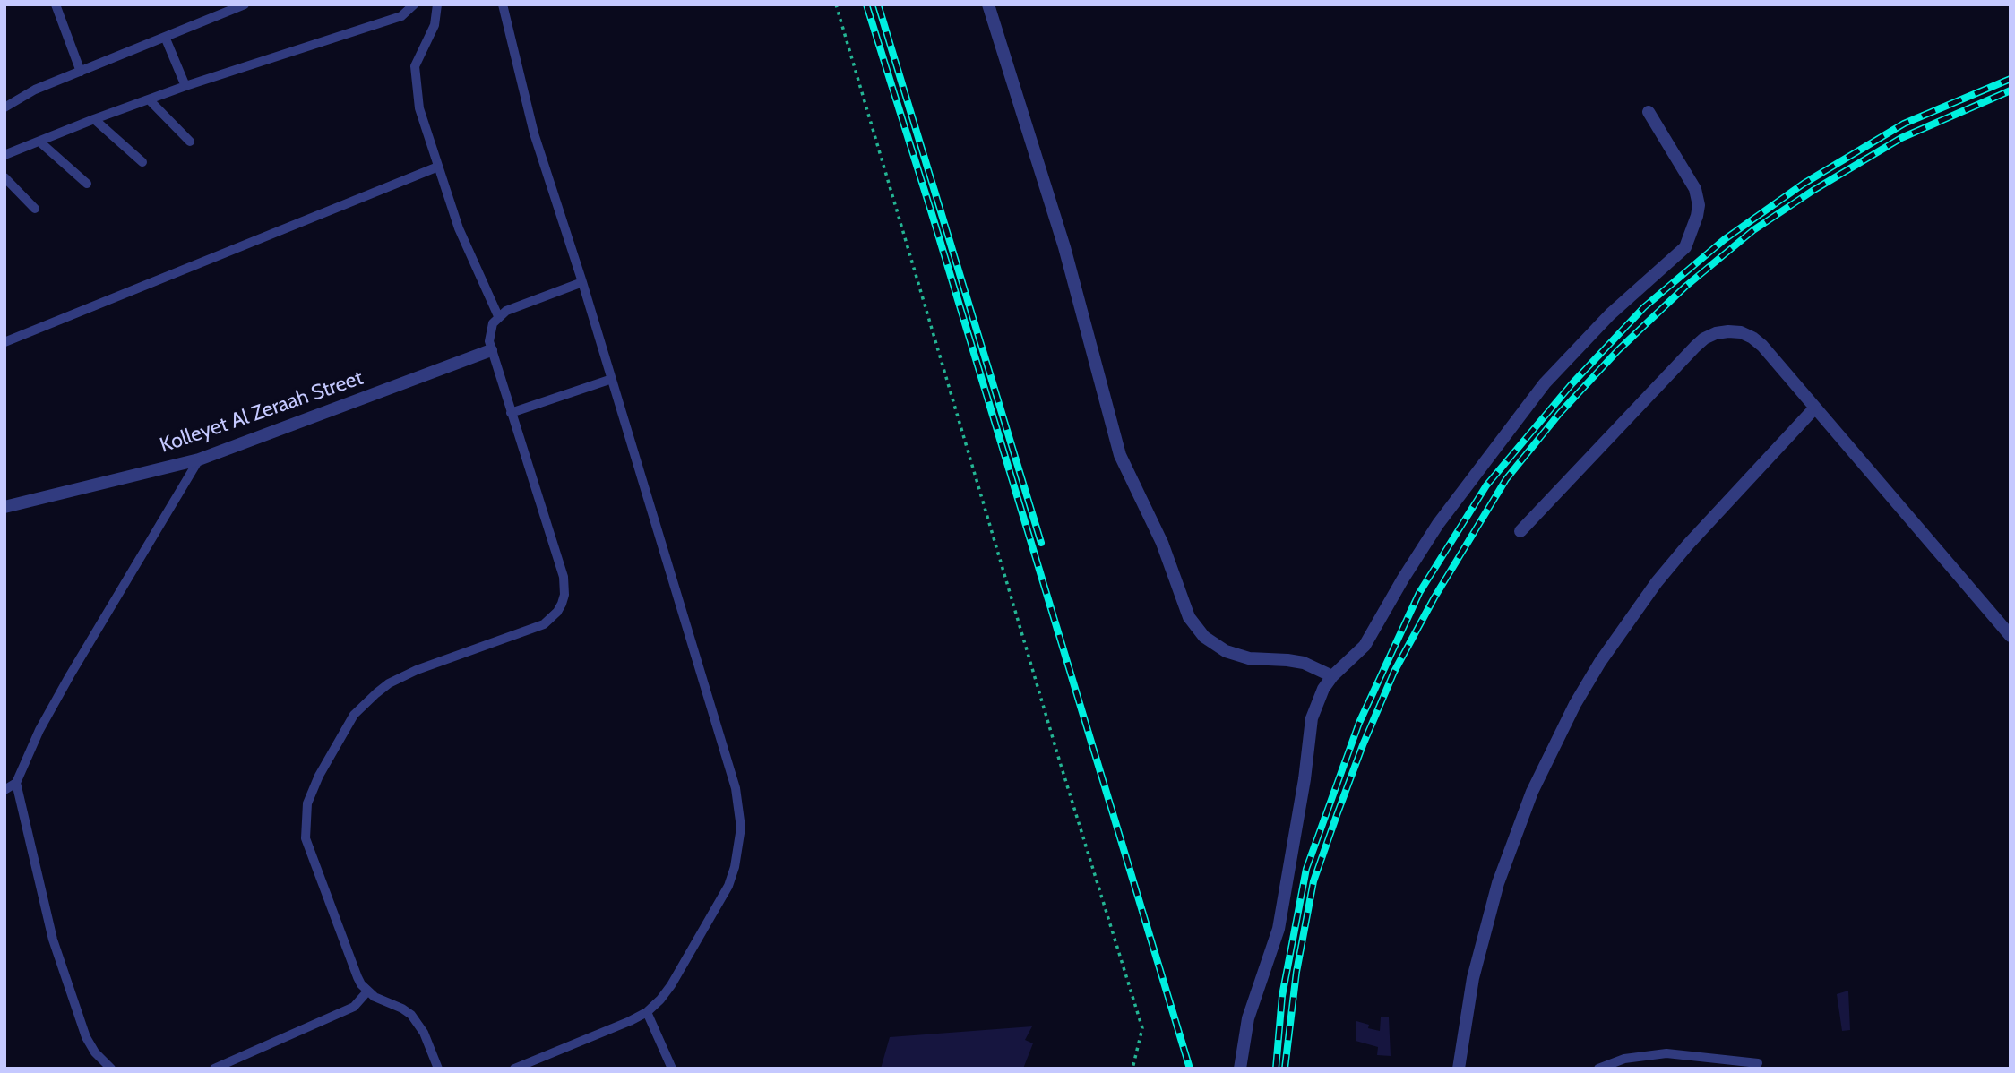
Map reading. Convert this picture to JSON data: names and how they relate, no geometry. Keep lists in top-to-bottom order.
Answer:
{
  "streets": {
    "street": ["Kolleyet Al Zeraah Street"]
  }
}
